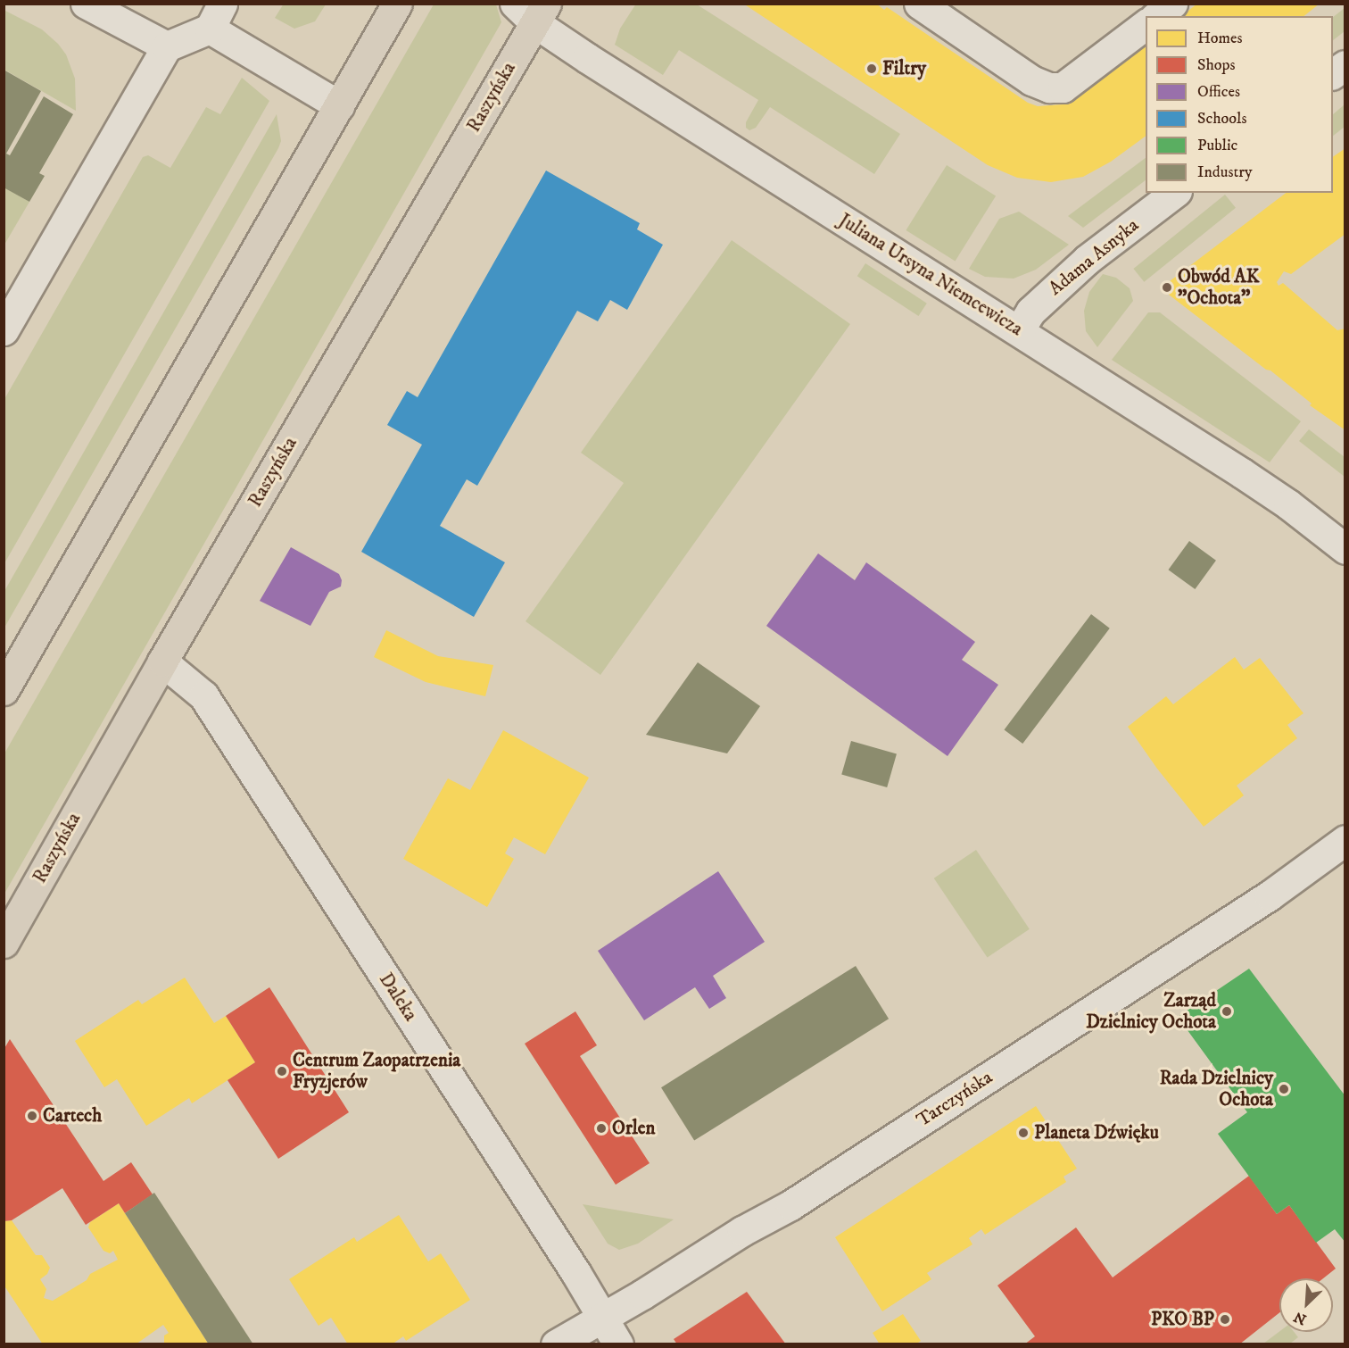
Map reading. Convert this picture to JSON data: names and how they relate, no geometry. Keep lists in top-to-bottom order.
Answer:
{
  "streets": {
    "main road": ["Raszyńska"],
    "street": [
      "Adama Asnyka",
      "Juliana Ursyna Niemcewicza",
      "Daleka",
      "Tarczyńska"
    ]
  },
  "crossings": [
    ["Raszyńska", "Juliana Ursyna Niemcewicza"],
    ["Raszyńska", "Daleka"],
    ["Adama Asnyka", "Juliana Ursyna Niemcewicza"],
    ["Daleka", "Tarczyńska"]
  ],
  "places": [
    "Filtry",
    "Obwód AK \"Ochota\"",
    "Zarząd Dzielnicy Ochota",
    "Centrum Zaopatrzenia Fryzjerów",
    "Rada Dzielnicy Ochota",
    "Cartech",
    "Orlen",
    "Planeta Dźwięku",
    "PKO BP"
  ],
  "legend": [
    "Homes",
    "Shops",
    "Offices",
    "Schools",
    "Public",
    "Industry"
  ],
  "north": "bottom left"
}
